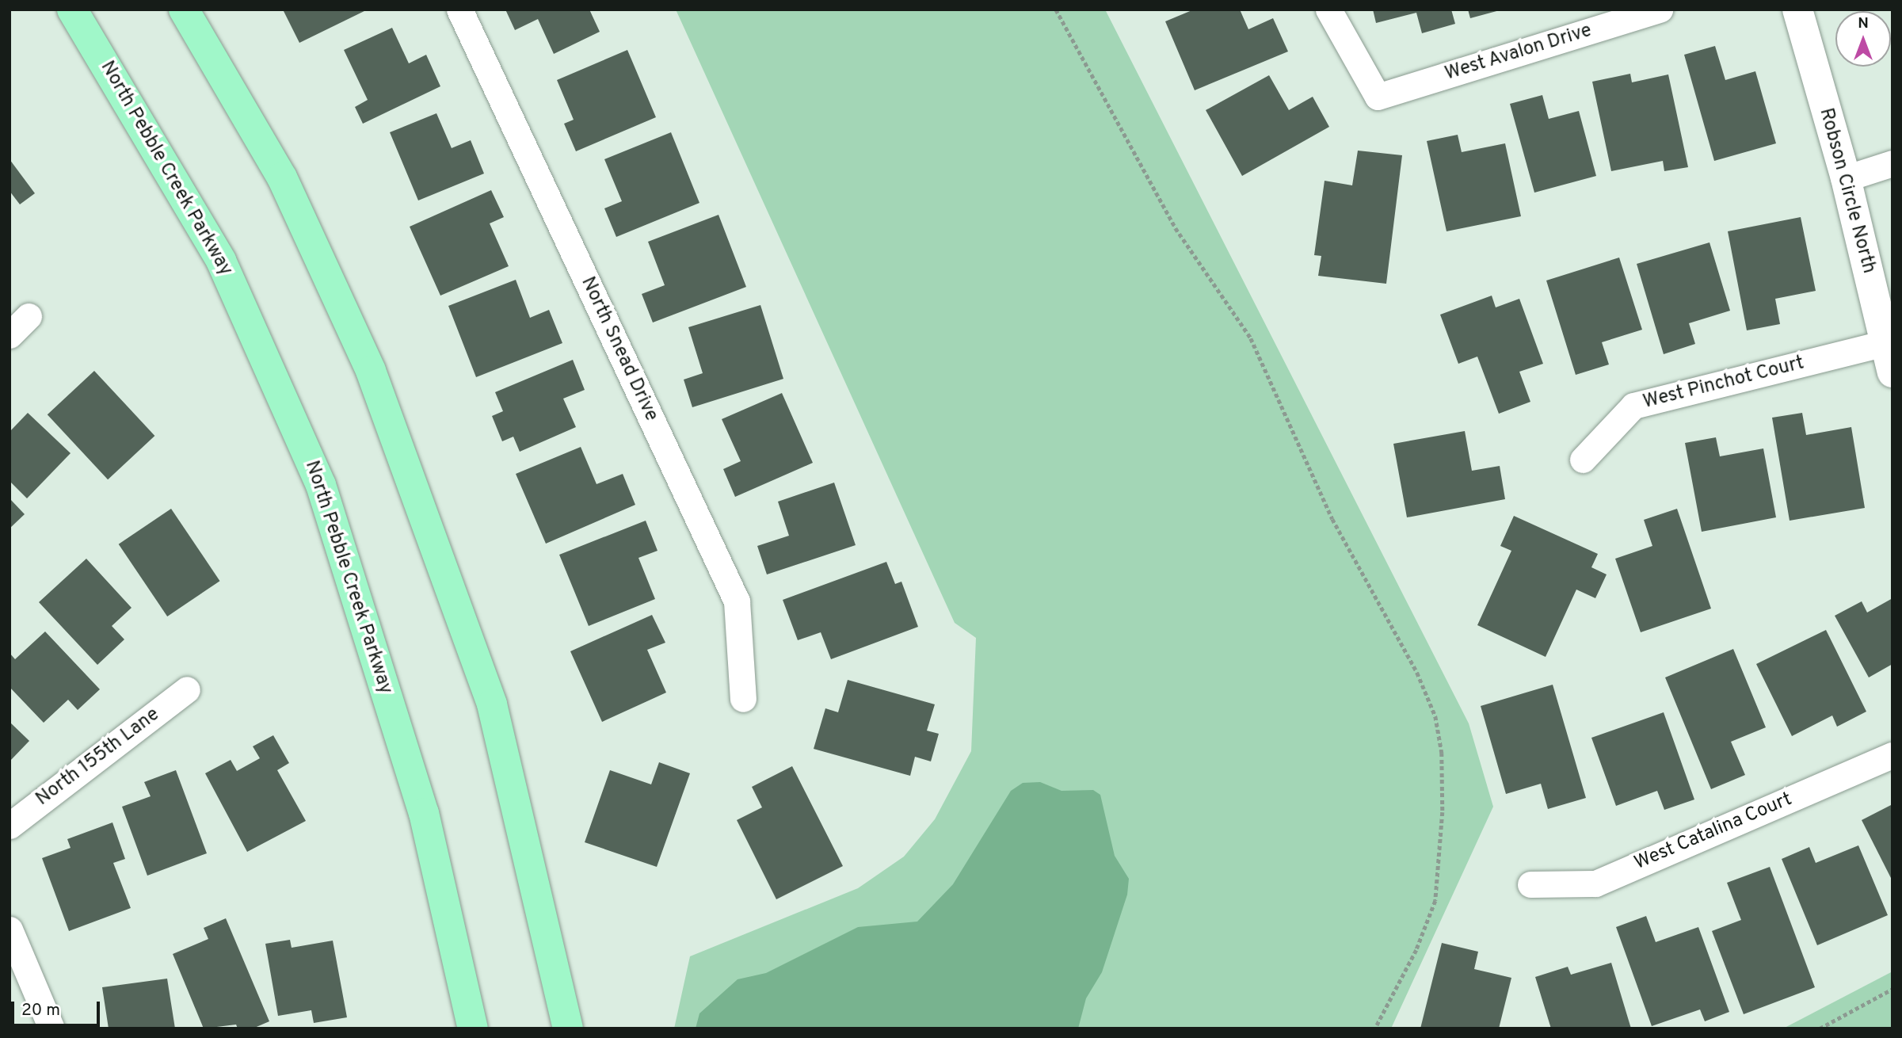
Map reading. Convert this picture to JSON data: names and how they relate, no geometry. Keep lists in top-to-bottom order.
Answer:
{
  "streets": {
    "main road": ["North Pebble Creek Parkway"],
    "street": [
      "West Avalon Drive",
      "Robson Circle North",
      "North Snead Drive",
      "West Pinchot Court",
      "North 155th Lane",
      "West Catalina Court"
    ]
  },
  "crossings": [
    ["Robson Circle North", "West Pinchot Court"]
  ],
  "scale_bar": "20 m",
  "north": "top"
}
